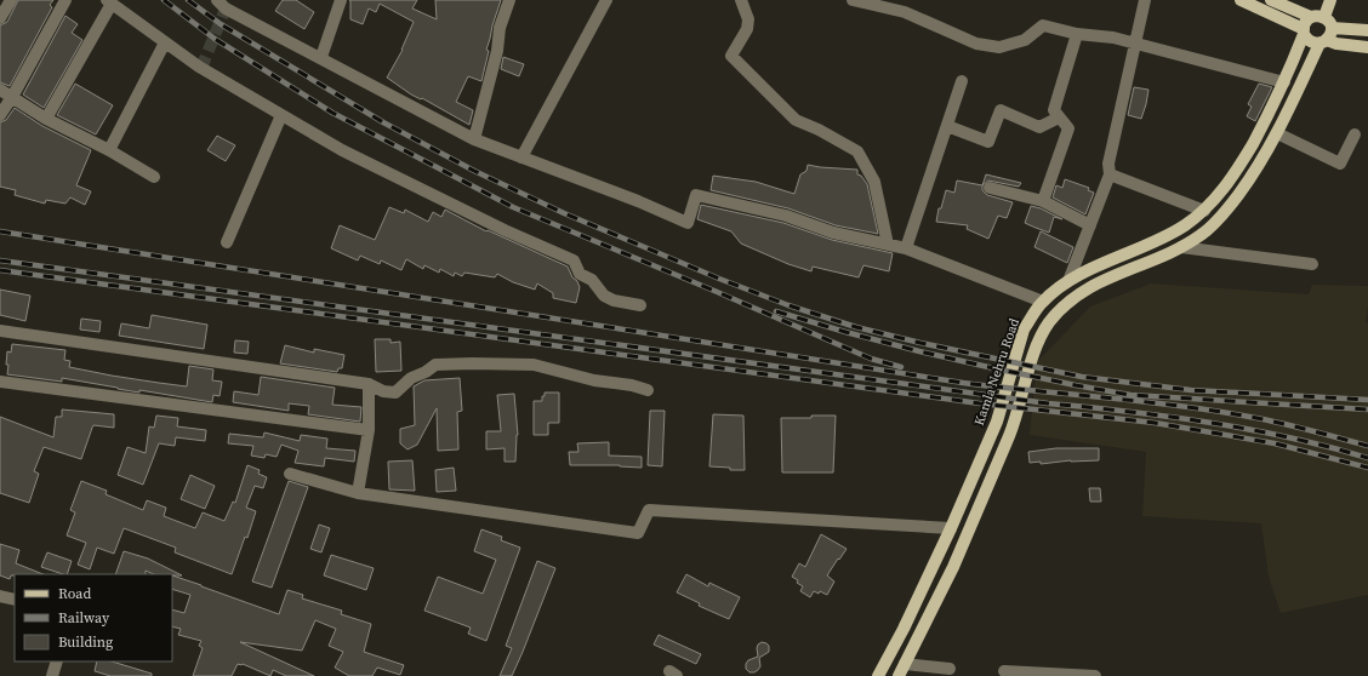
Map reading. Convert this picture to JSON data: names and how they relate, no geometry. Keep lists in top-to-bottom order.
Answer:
{
  "streets": {
    "main road": ["Kamla Nehru Road"]
  },
  "legend": ["Road", "Railway", "Building"]
}
